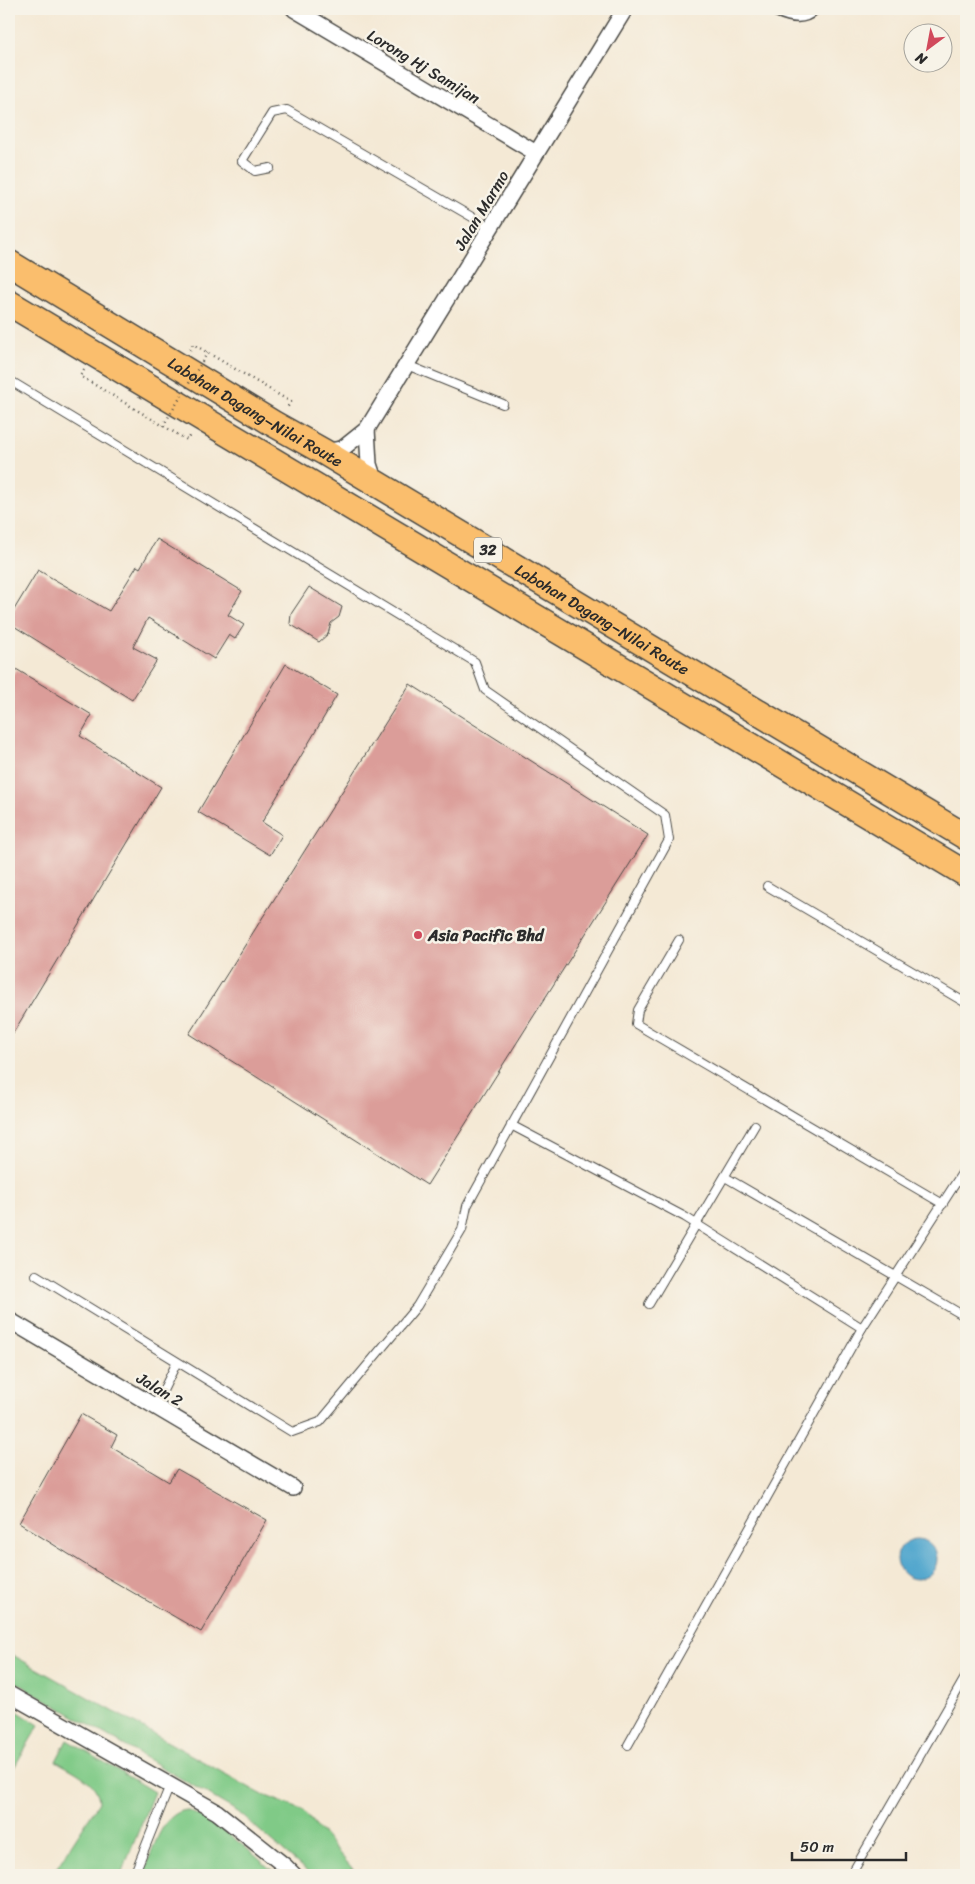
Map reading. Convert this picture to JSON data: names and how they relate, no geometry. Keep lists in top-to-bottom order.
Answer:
{
  "streets": {
    "main road": ["Labohan Dagang–Nilai Route", "32"],
    "street": ["Lorong Hj Samijan", "Jalan Marmo", "Jalan 2"]
  },
  "crossings": [
    ["Lorong Hj Samijan", "Jalan Marmo"],
    ["Jalan Marmo", "Labohan Dagang–Nilai Route"]
  ],
  "places": ["Asia Pacific Bhd"],
  "scale_bar": "50 m",
  "north": "bottom left"
}
